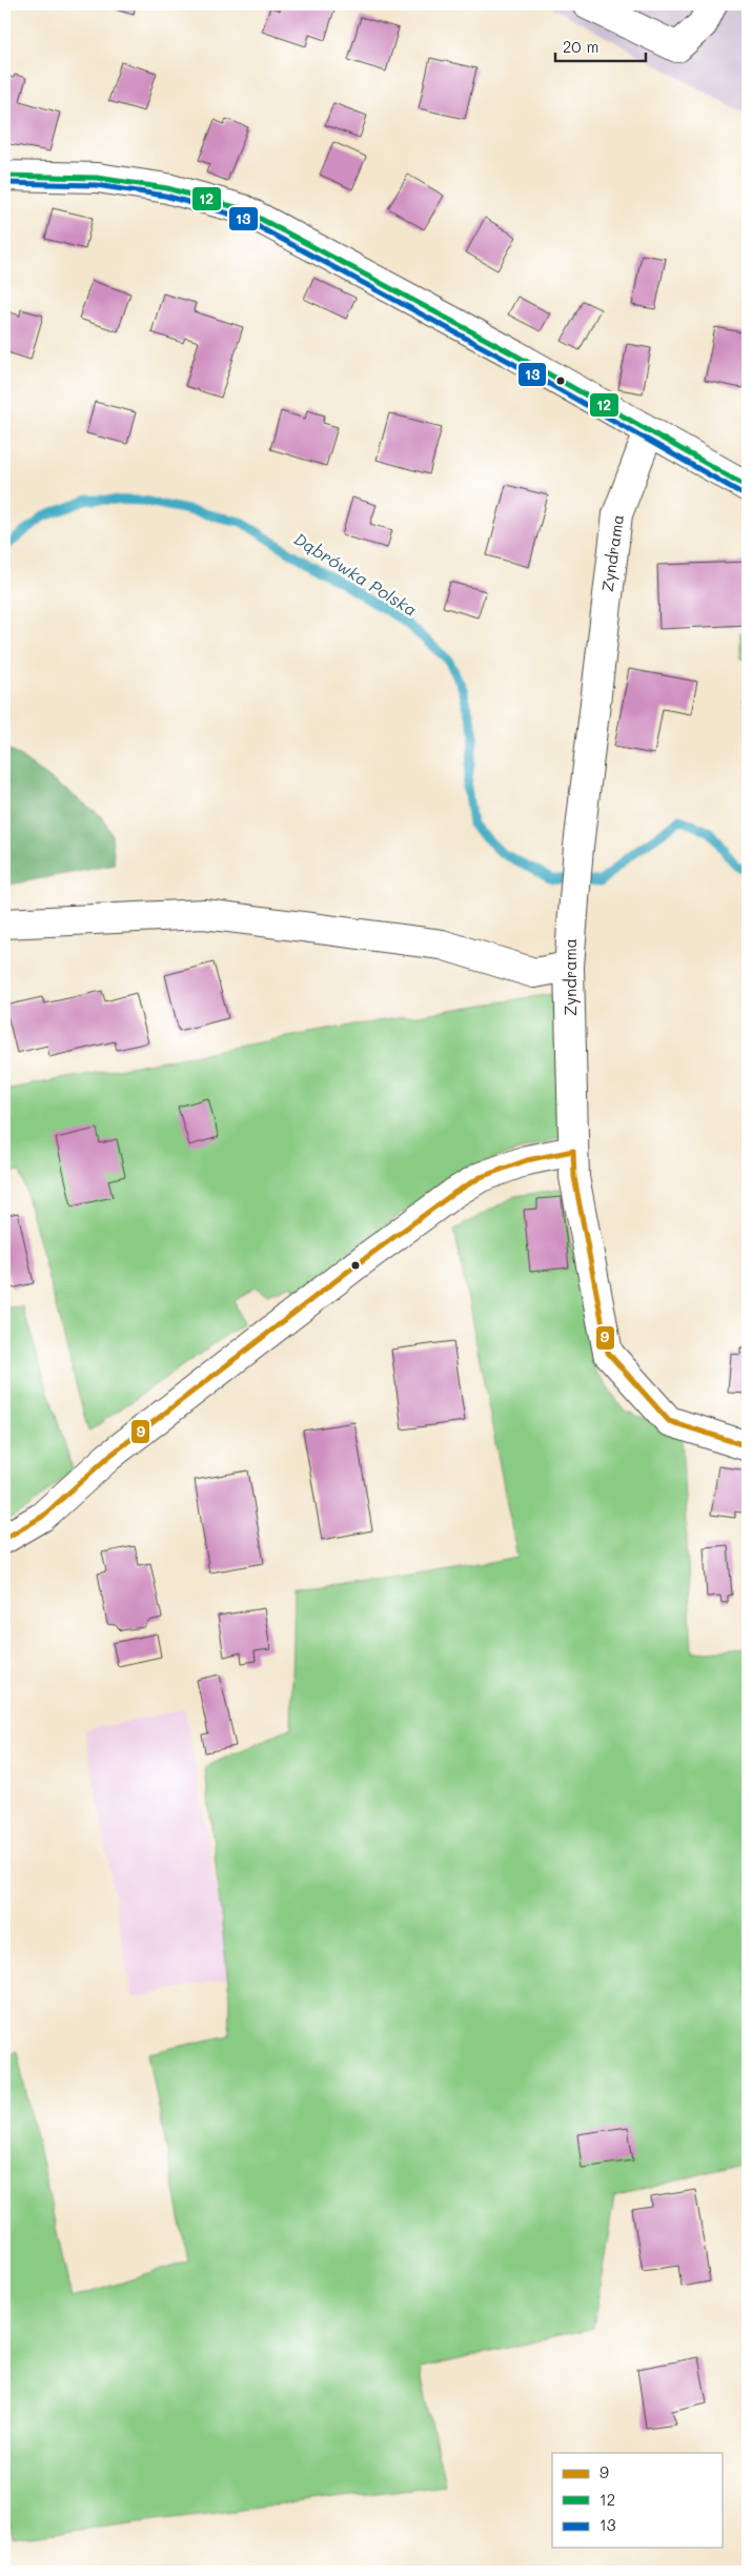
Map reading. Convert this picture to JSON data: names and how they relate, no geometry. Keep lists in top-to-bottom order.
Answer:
{
  "streets": {
    "street": ["Zyndrama"]
  },
  "water": ["Dąbrówka Polska"],
  "lines": ["transit line 12", "transit line 13", "transit line 9"],
  "legend": ["9", "12", "13"],
  "scale_bar": "20 m"
}
